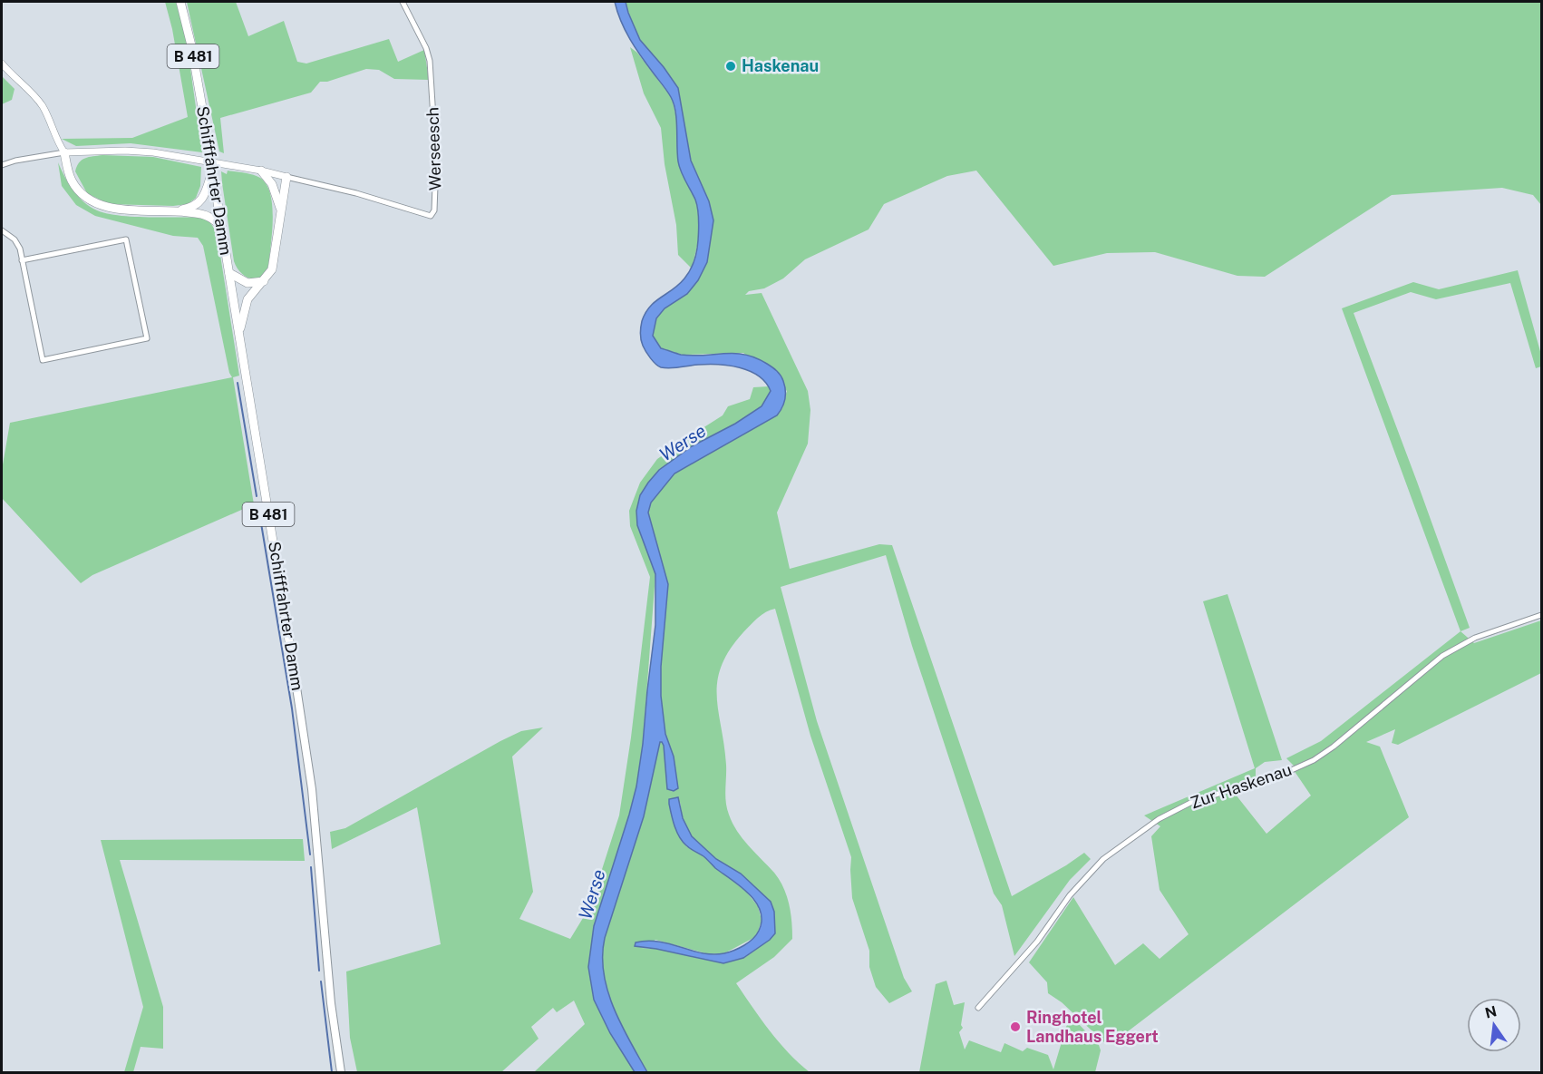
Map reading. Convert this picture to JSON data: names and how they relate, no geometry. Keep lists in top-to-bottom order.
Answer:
{
  "streets": {
    "highway": ["B 481", "Schifffahrter Damm"],
    "street": ["Werseesch", "Zur Haskenau"]
  },
  "crossings": [
    ["B 481", "Werseesch"],
    ["B 481", "Schifffahrter Damm"]
  ],
  "water": ["Werse"],
  "places": ["Haskenau", "Ringhotel Landhaus Eggert"],
  "north": "top"
}
